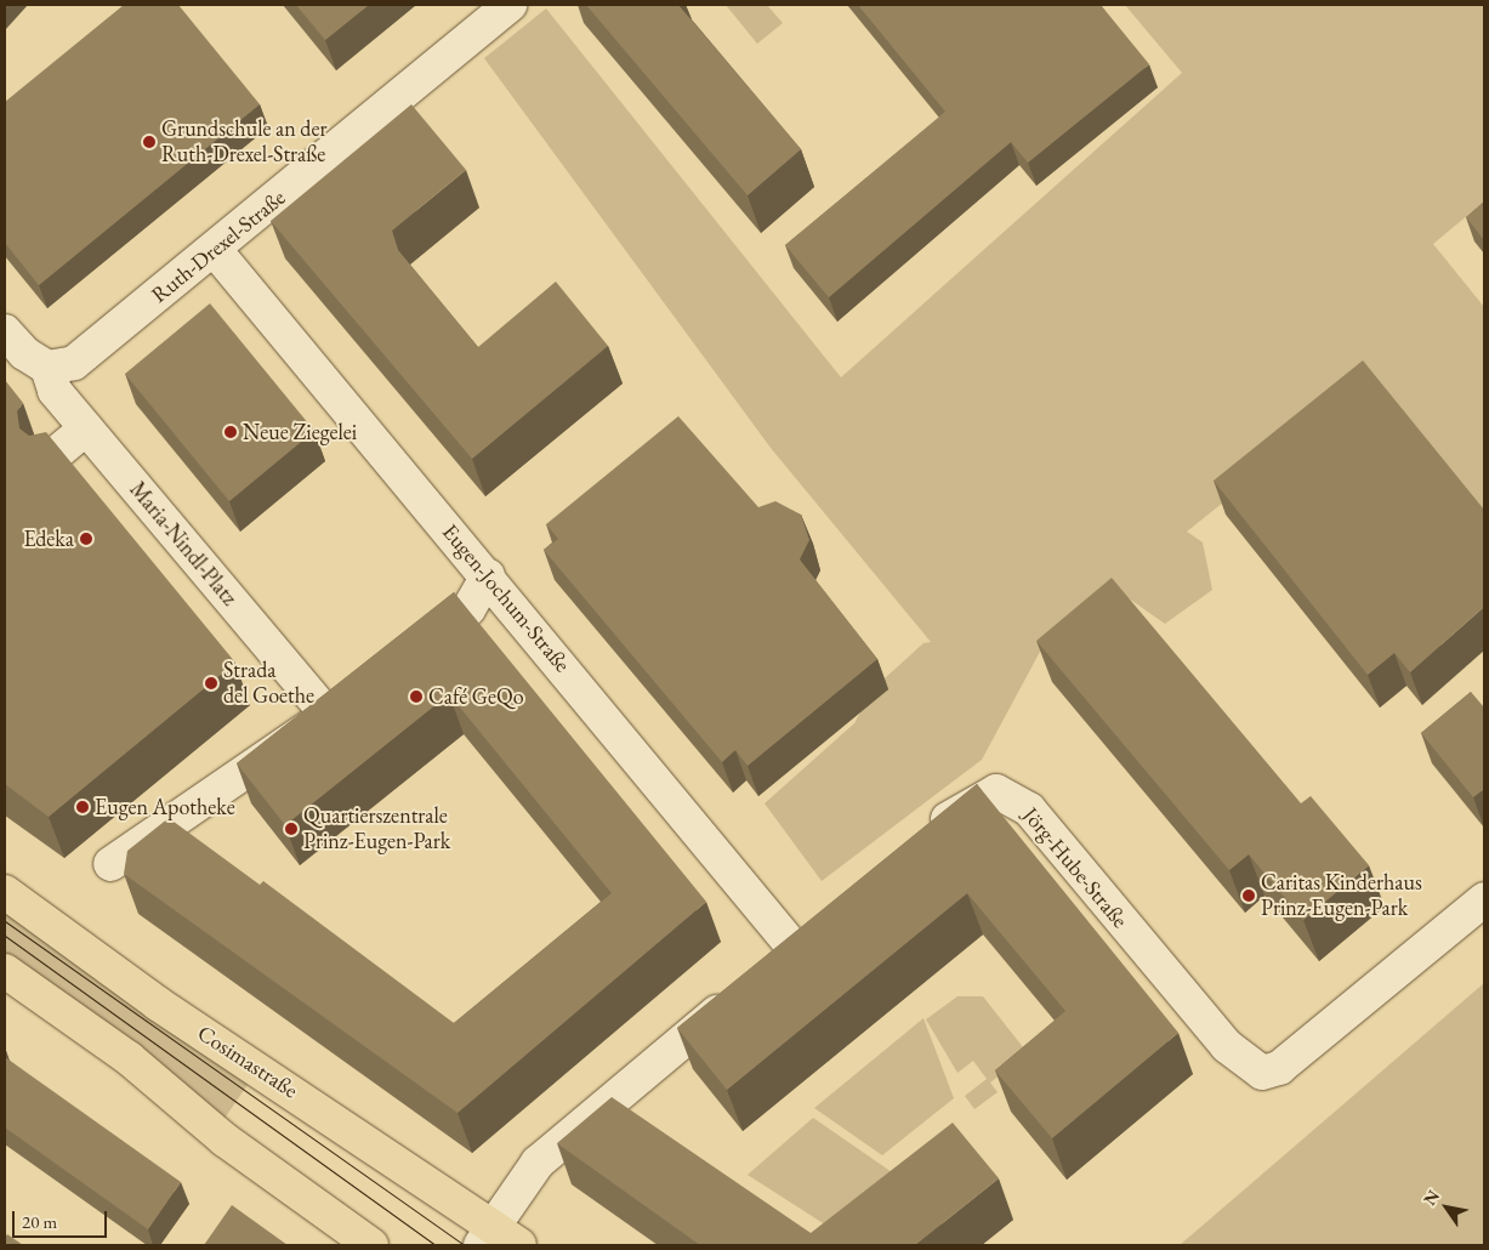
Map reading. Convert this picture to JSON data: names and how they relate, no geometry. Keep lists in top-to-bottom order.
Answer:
{
  "streets": {
    "main road": ["Cosimastraße"],
    "street": [
      "Ruth-Drexel-Straße",
      "Maria-Nindl-Platz",
      "Eugen-Jochum-Straße",
      "Jörg-Hube-Straße"
    ]
  },
  "crossings": [
    ["Ruth-Drexel-Straße", "Maria-Nindl-Platz"],
    ["Ruth-Drexel-Straße", "Eugen-Jochum-Straße"]
  ],
  "places": [
    "Grundschule an der Ruth-Drexel-Straße",
    "Neue Ziegelei",
    "Edeka",
    "Strada del Goethe",
    "Café GeQo",
    "Eugen Apotheke",
    "Quartierszentrale Prinz-Eugen-Park",
    "Caritas Kinderhaus Prinz-Eugen-Park"
  ],
  "scale_bar": "20 m",
  "north": "top left"
}
